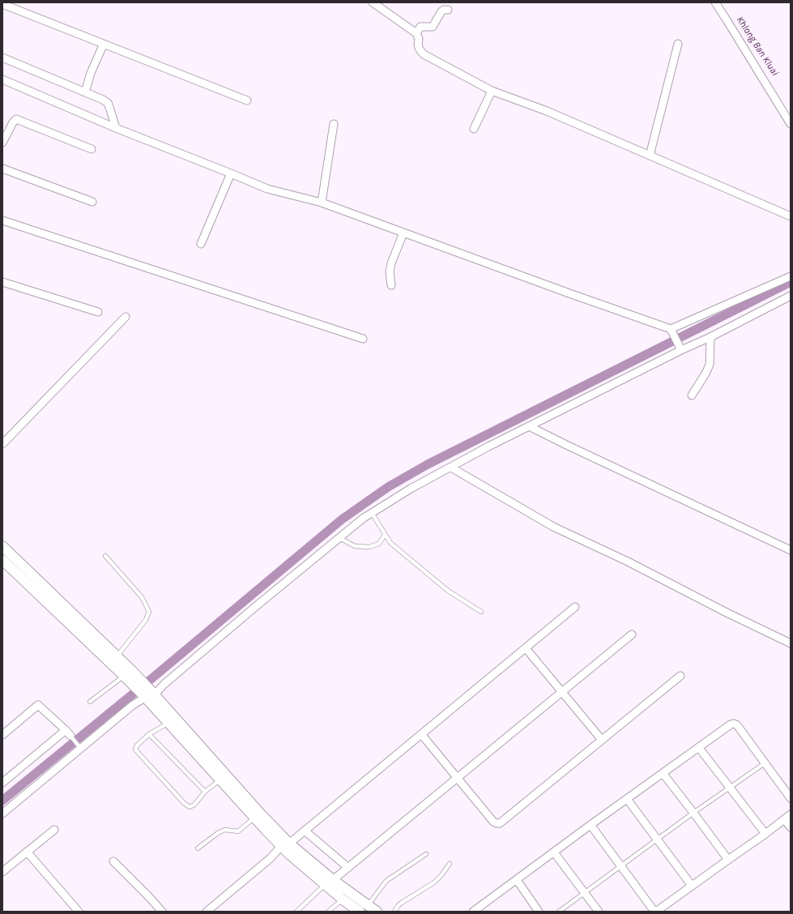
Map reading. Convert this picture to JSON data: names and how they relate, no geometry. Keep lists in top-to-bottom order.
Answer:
{
  "water": ["Khlong Ban Kluai"]
}
